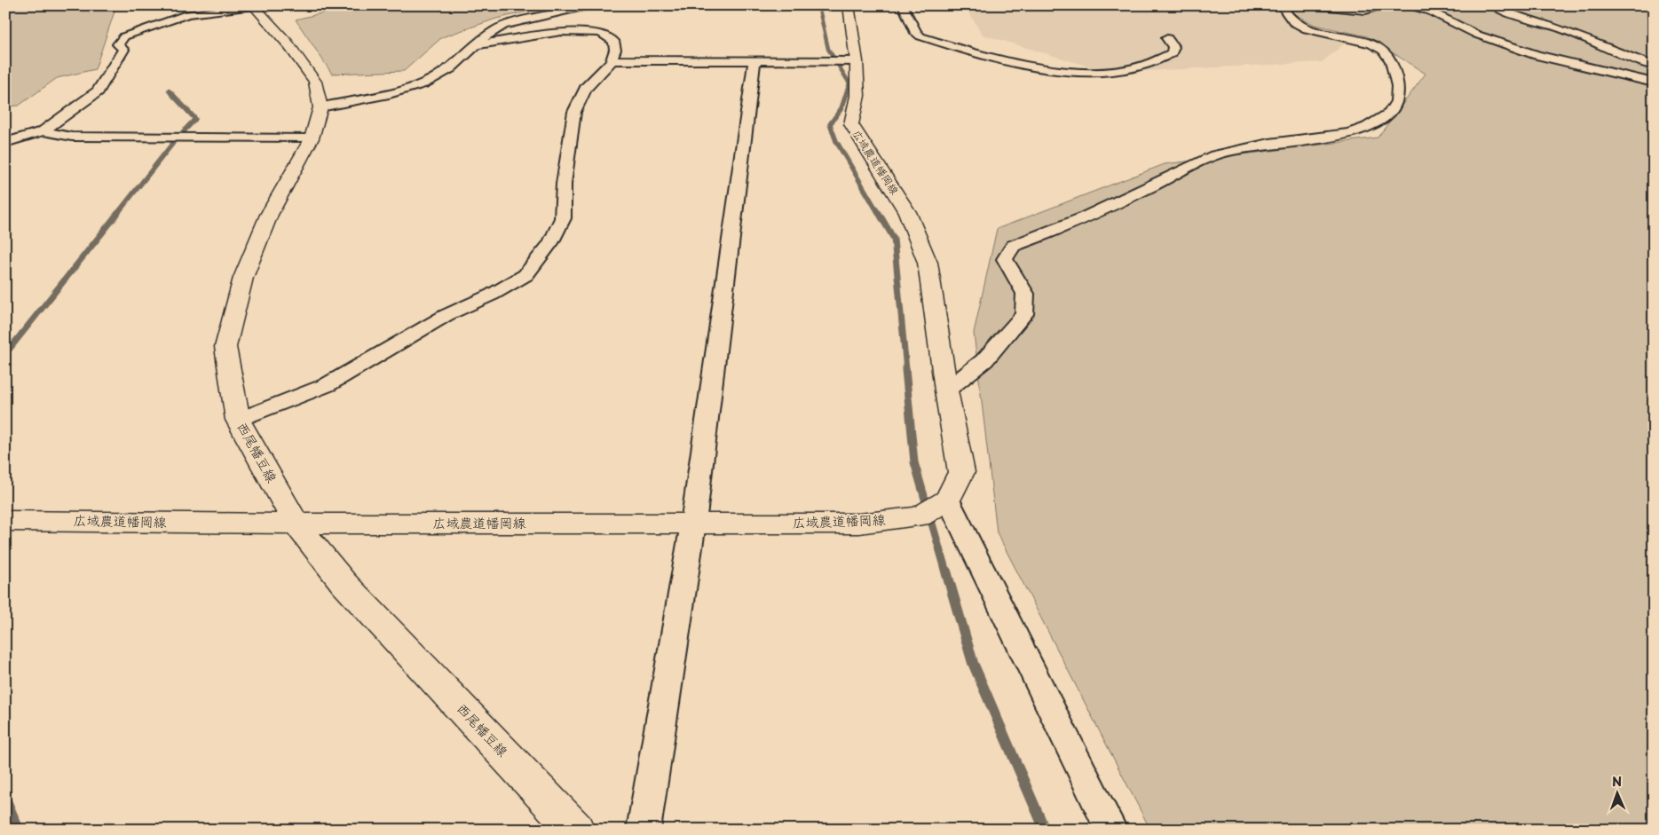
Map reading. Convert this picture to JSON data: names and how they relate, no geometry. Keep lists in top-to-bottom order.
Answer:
{
  "streets": {
    "street": ["広域農道幡岡線", "西尾幡豆線"]
  },
  "crossings": [
    ["広域農道幡岡線", "西尾幡豆線"]
  ],
  "north": "top"
}
